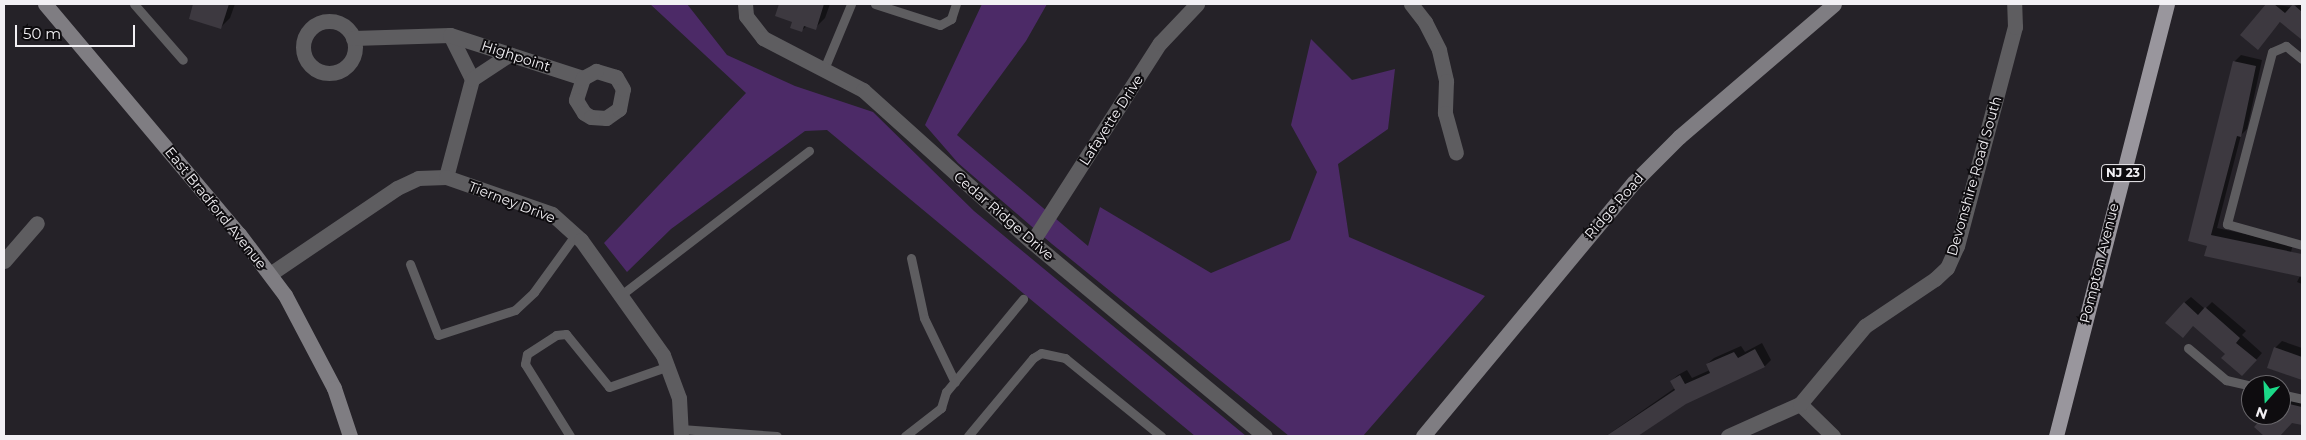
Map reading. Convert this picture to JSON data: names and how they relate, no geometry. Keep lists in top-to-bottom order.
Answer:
{
  "streets": {
    "main road": [
      "NJ 23",
      "Ridge Road",
      "East Bradford Avenue",
      "Pompton Avenue"
    ],
    "street": [
      "Highpoint",
      "Lafayette Drive",
      "Devonshire Road South",
      "Tierney Drive",
      "Cedar Ridge Drive"
    ]
  },
  "crossings": [
    ["Lafayette Drive", "Cedar Ridge Drive"],
    ["Tierney Drive", "East Bradford Avenue"]
  ],
  "scale_bar": "50 m",
  "north": "bottom"
}
